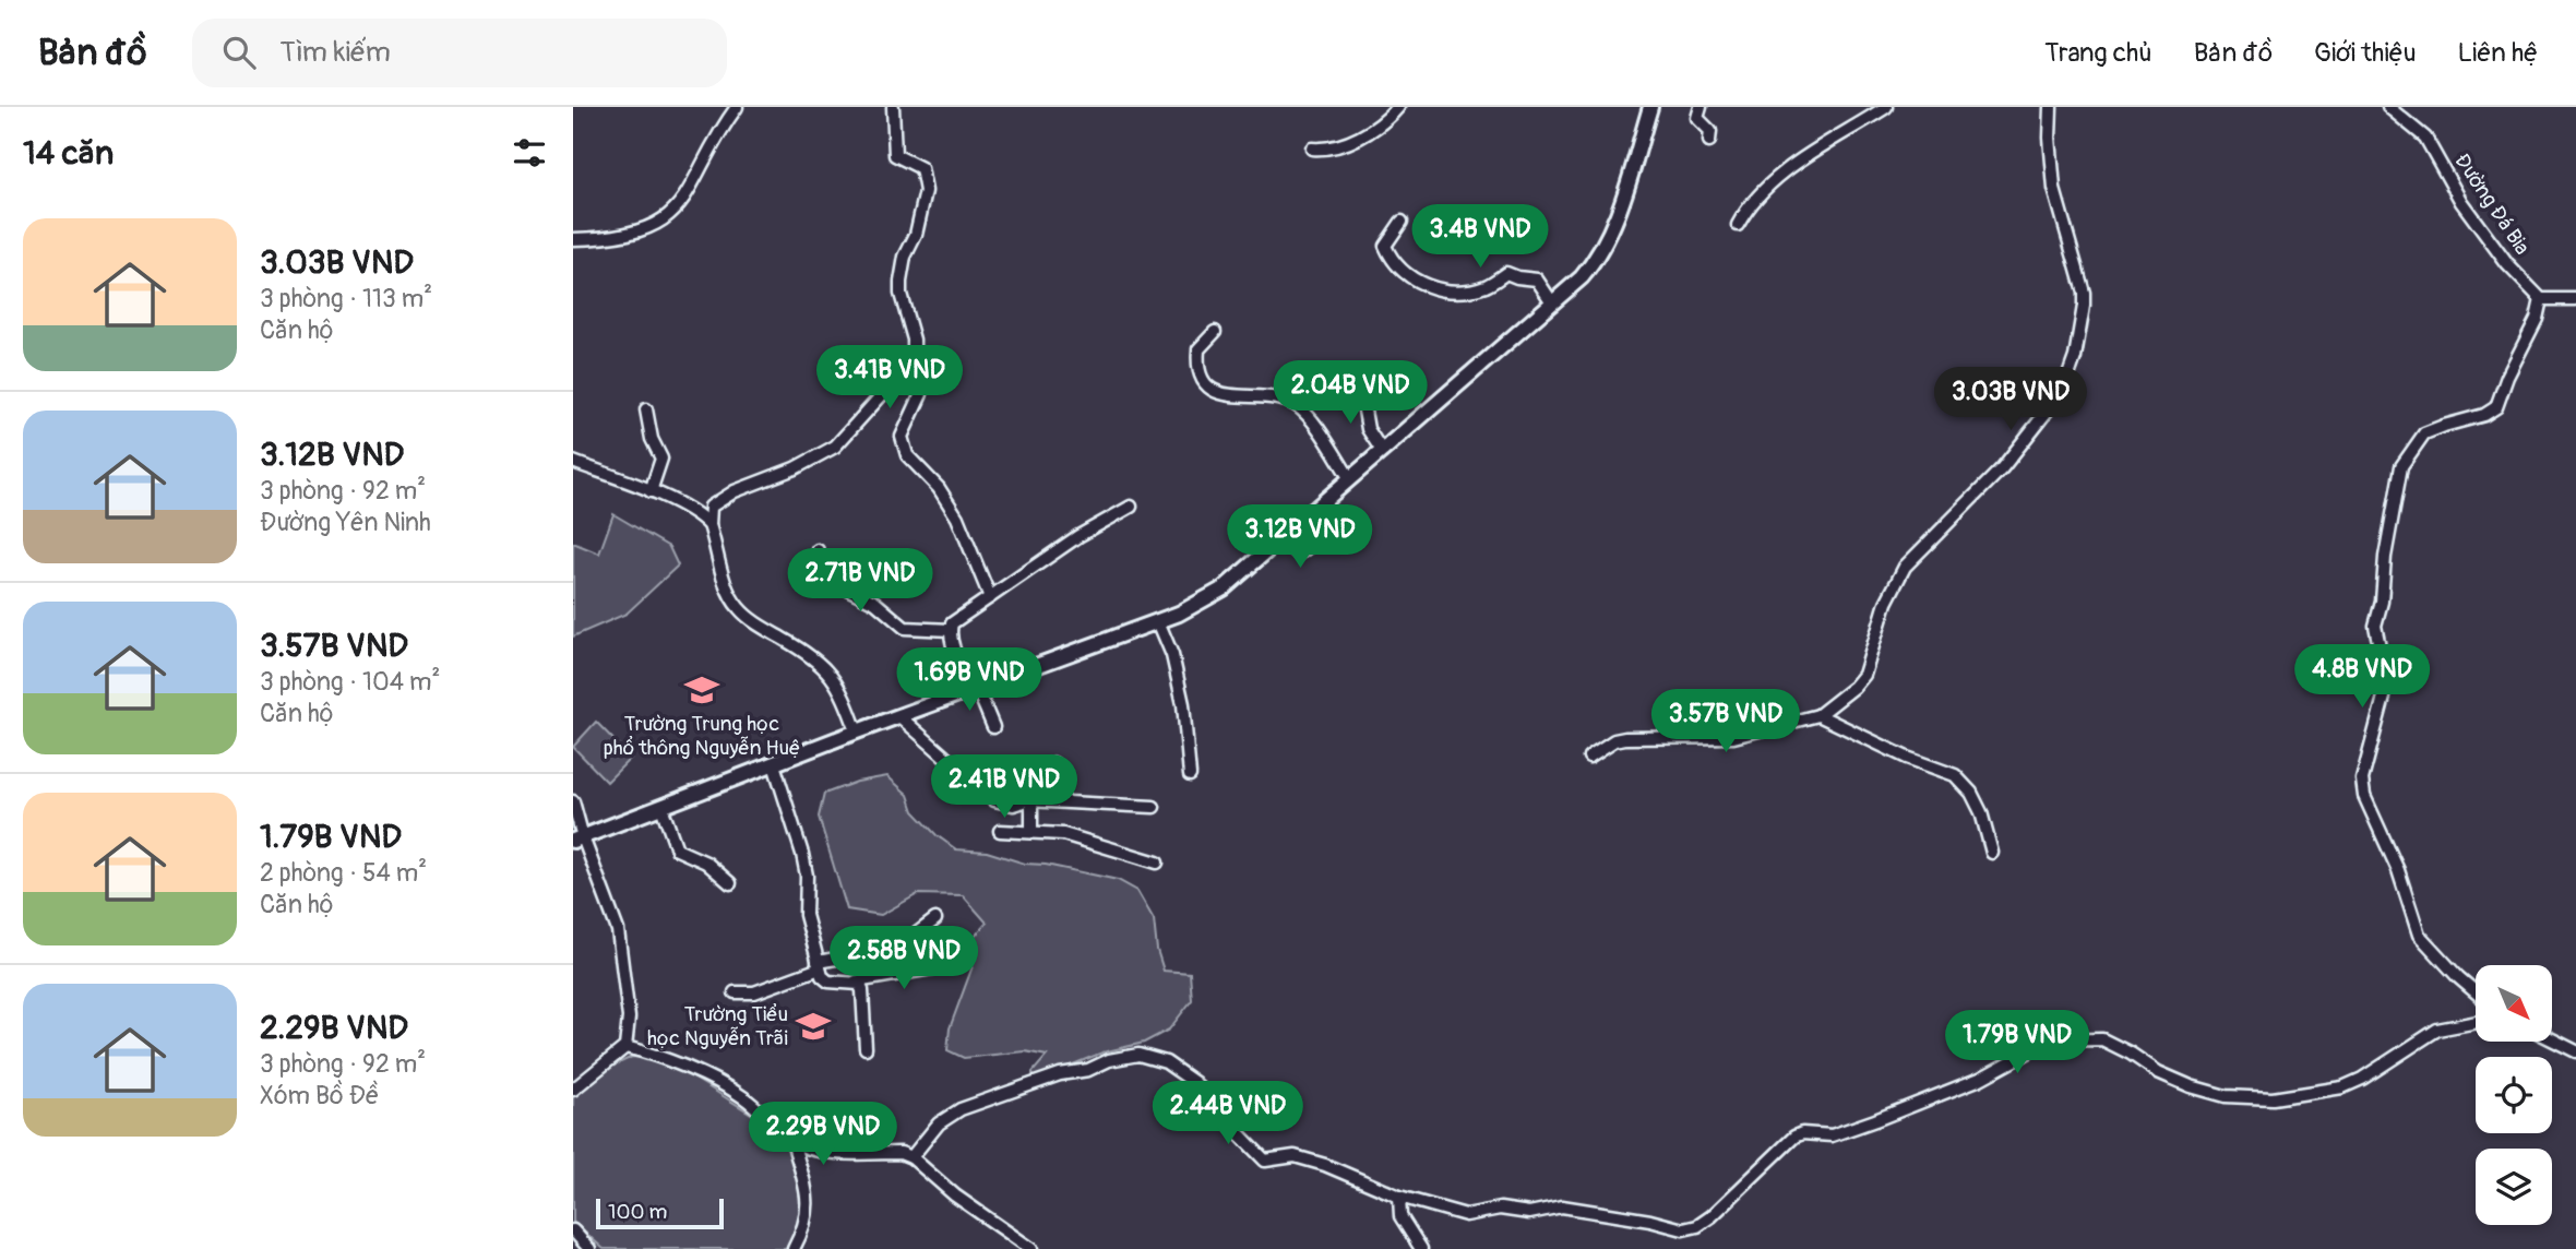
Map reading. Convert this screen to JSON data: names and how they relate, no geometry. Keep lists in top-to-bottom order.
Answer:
{
  "streets": {
    "street": ["Đường Đá Bia"]
  },
  "places": {
    "school or university": ["Trường Trung học phổ thông Nguyễn Huệ", "Trường Tiểu học Nguyễn Trãi"]
  },
  "scale_bar": "100 m",
  "north": "bottom right",
  "page": {
    "header": "Bản đồ",
    "search": "Tìm kiếm",
    "nav": [
      "Trang chủ",
      "Bản đồ",
      "Giới thiệu",
      "Liên hệ"
    ],
    "heading": "14 căn",
    "list": [
      {
        "name": "3.03B VND",
        "note": "3 phòng · 113 m² · Căn hộ"
      },
      {
        "name": "3.12B VND",
        "note": "3 phòng · 92 m² · Đường Yên Ninh"
      },
      {
        "name": "3.57B VND",
        "note": "3 phòng · 104 m² · Căn hộ"
      },
      {
        "name": "1.79B VND",
        "note": "2 phòng · 54 m² · Căn hộ"
      },
      {
        "name": "2.29B VND",
        "note": "3 phòng · 92 m² · Xóm Bồ Đề"
      }
    ],
    "price": [
      "3.4B VND",
      "3.41B VND",
      "2.04B VND",
      "3.03B VND",
      "3.12B VND",
      "2.71B VND",
      "4.8B VND",
      "1.69B VND",
      "3.57B VND",
      "2.41B VND",
      "2.58B VND",
      "1.79B VND",
      "2.44B VND",
      "2.29B VND"
    ],
    "scale": "100 m"
  }
}
